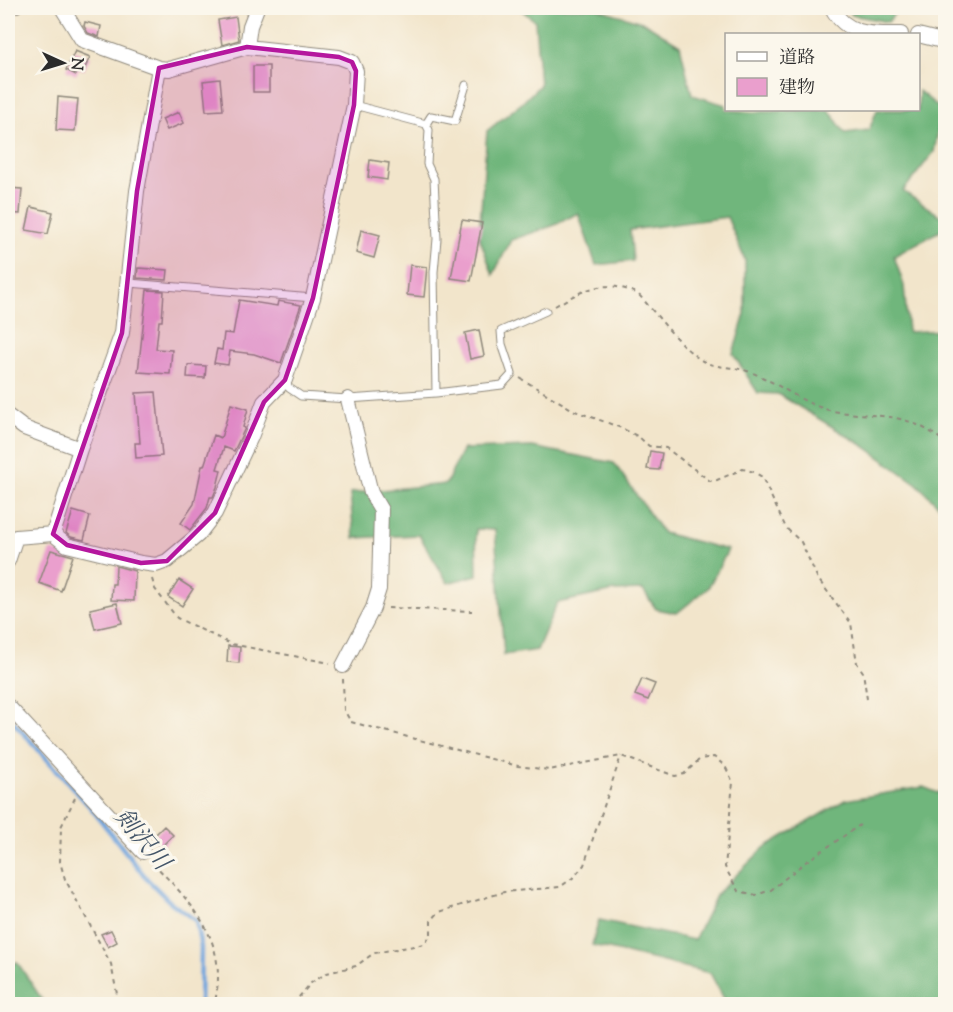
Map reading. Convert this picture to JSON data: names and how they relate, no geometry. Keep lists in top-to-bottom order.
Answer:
{
  "water": ["剣沢川"],
  "legend": ["道路", "建物"],
  "north": "right"
}
